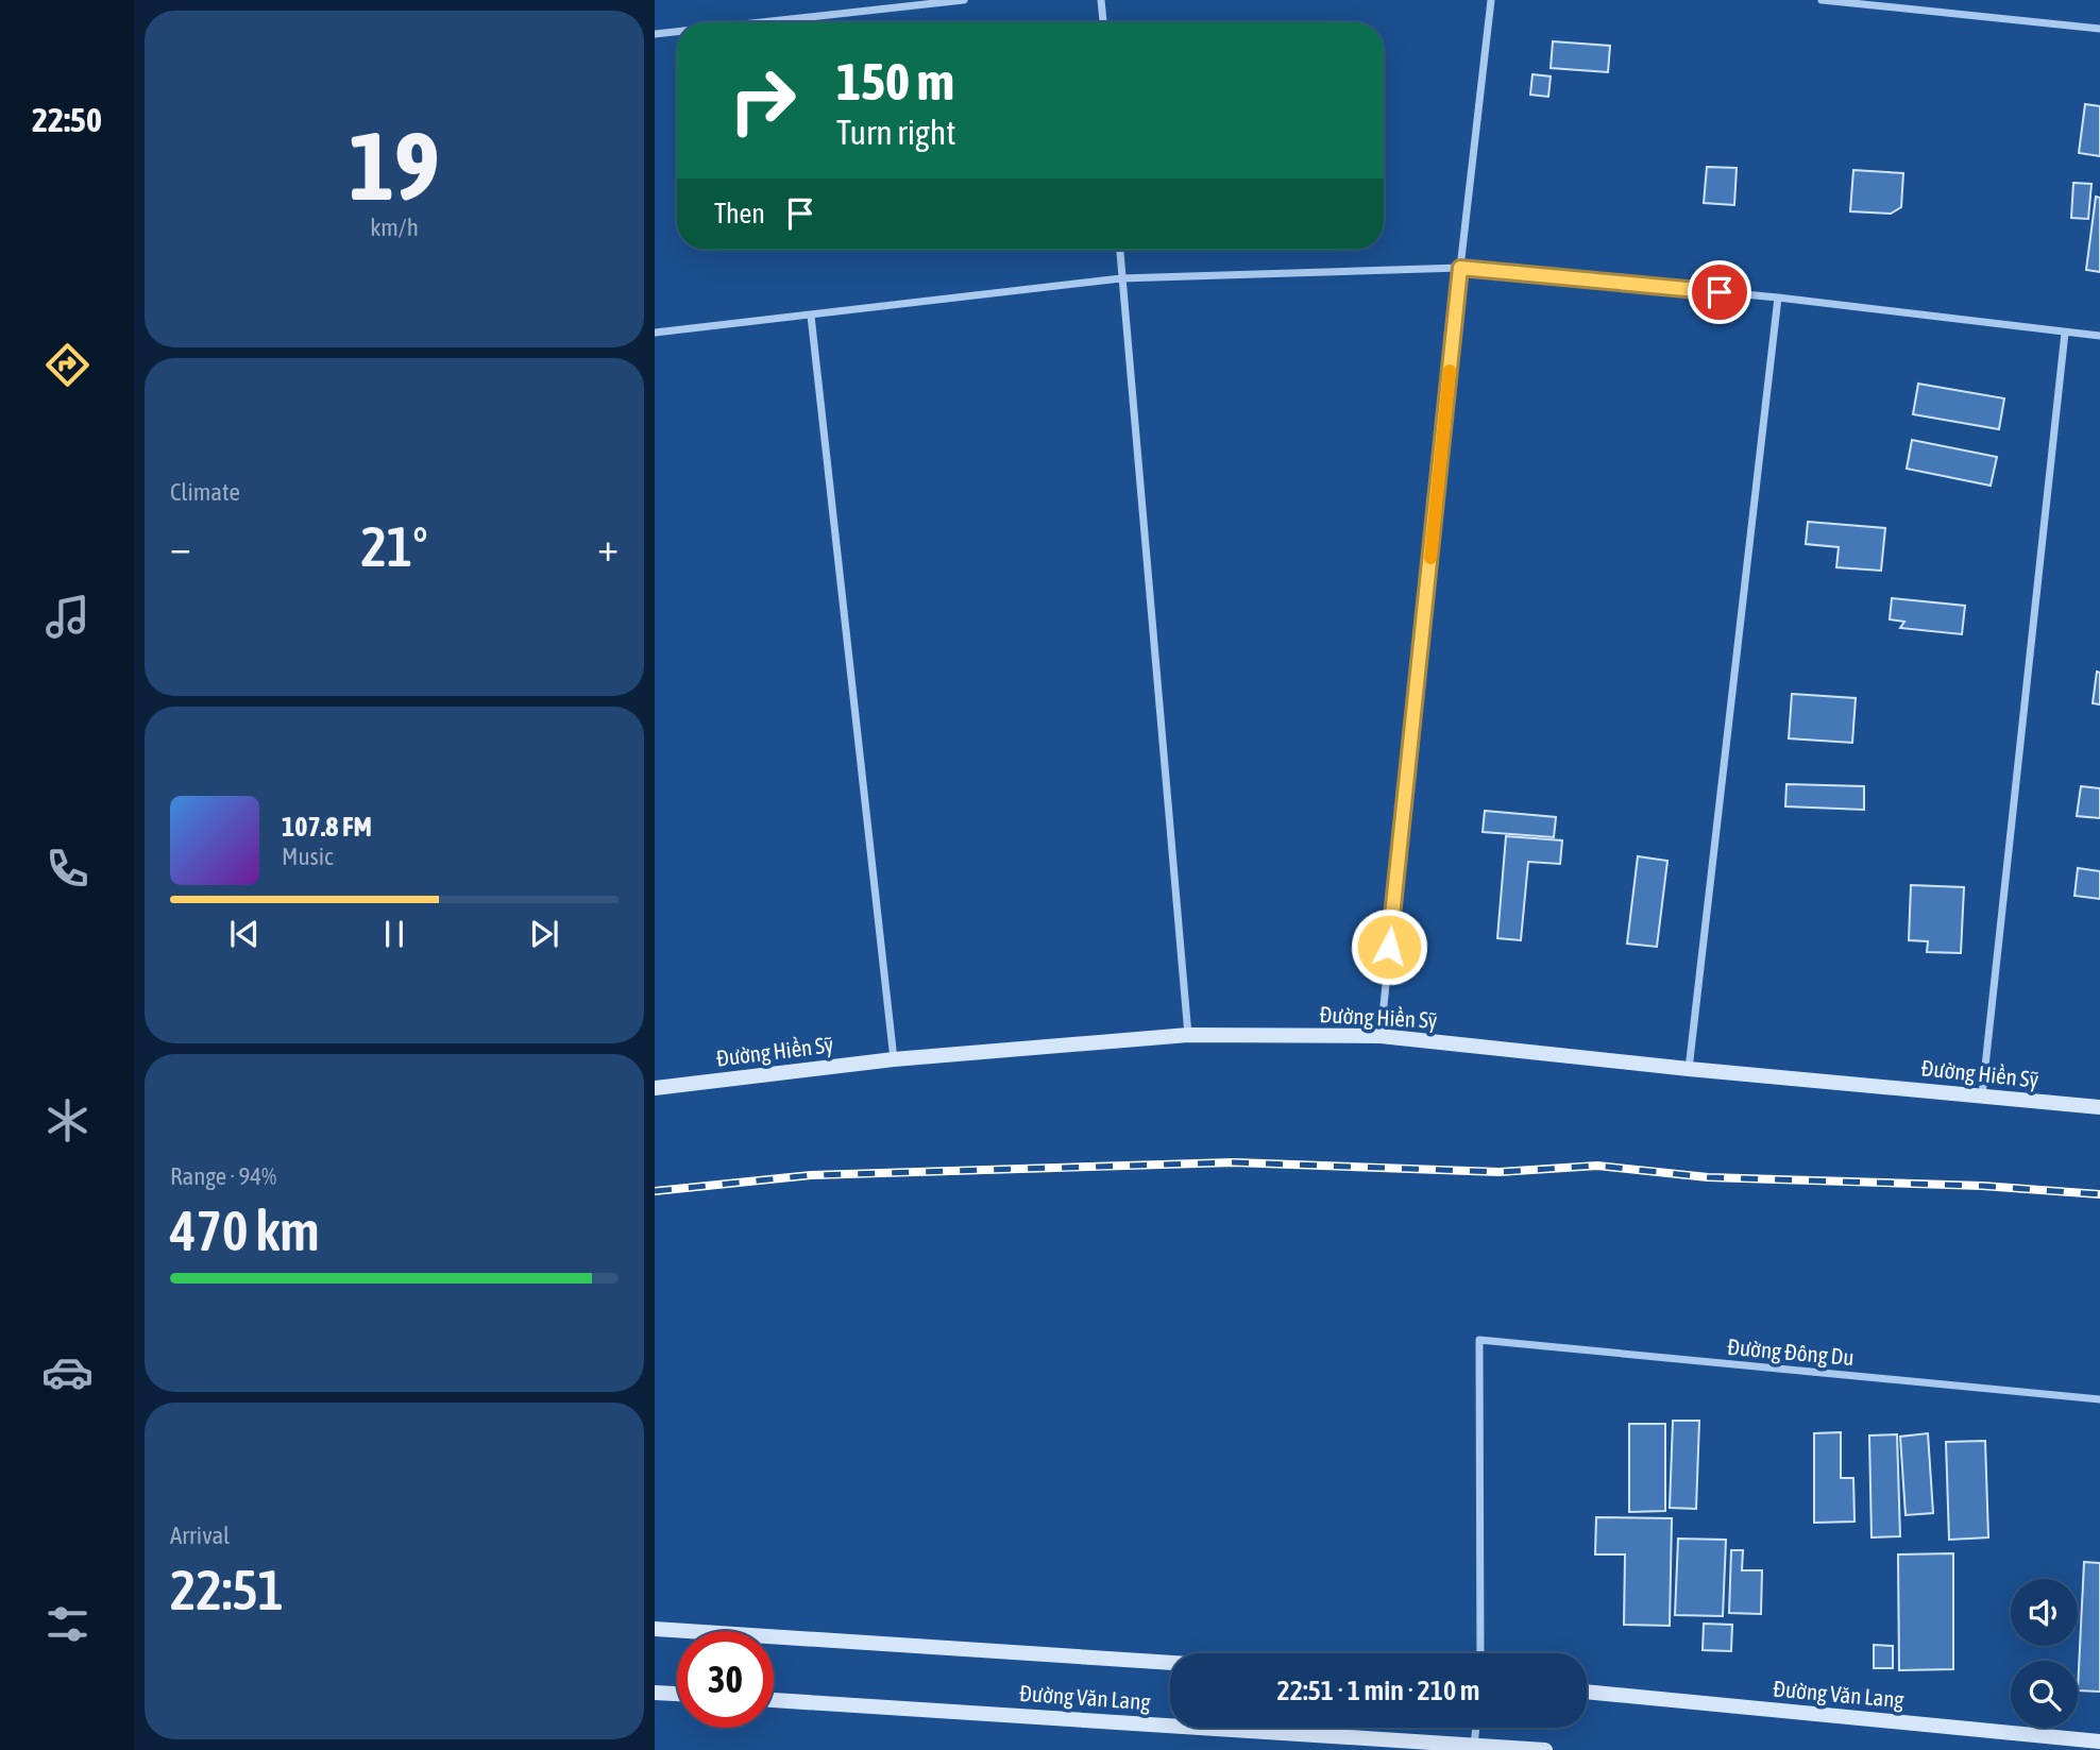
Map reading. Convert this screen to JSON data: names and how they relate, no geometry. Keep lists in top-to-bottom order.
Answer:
{
  "streets": {
    "street": ["Đường Hiền Sỹ", "Đường Đông Du", "Đường Văn Lang"]
  },
  "page": {
    "tabs": "22:50",
    "tile": [
      ["19", "km/h"],
      "Climate",
      ["Range · 94%", "470 km"],
      ["Arrival", "22:51"]
    ],
    "turn": ["150 m", "Turn right"],
    "then": "Then",
    "heat": ["−", "21°", "+"],
    "song": ["107.8 FM", "Music"],
    "limit": "30",
    "trip": "22:51 · 1 min · 210 m"
  }
}
